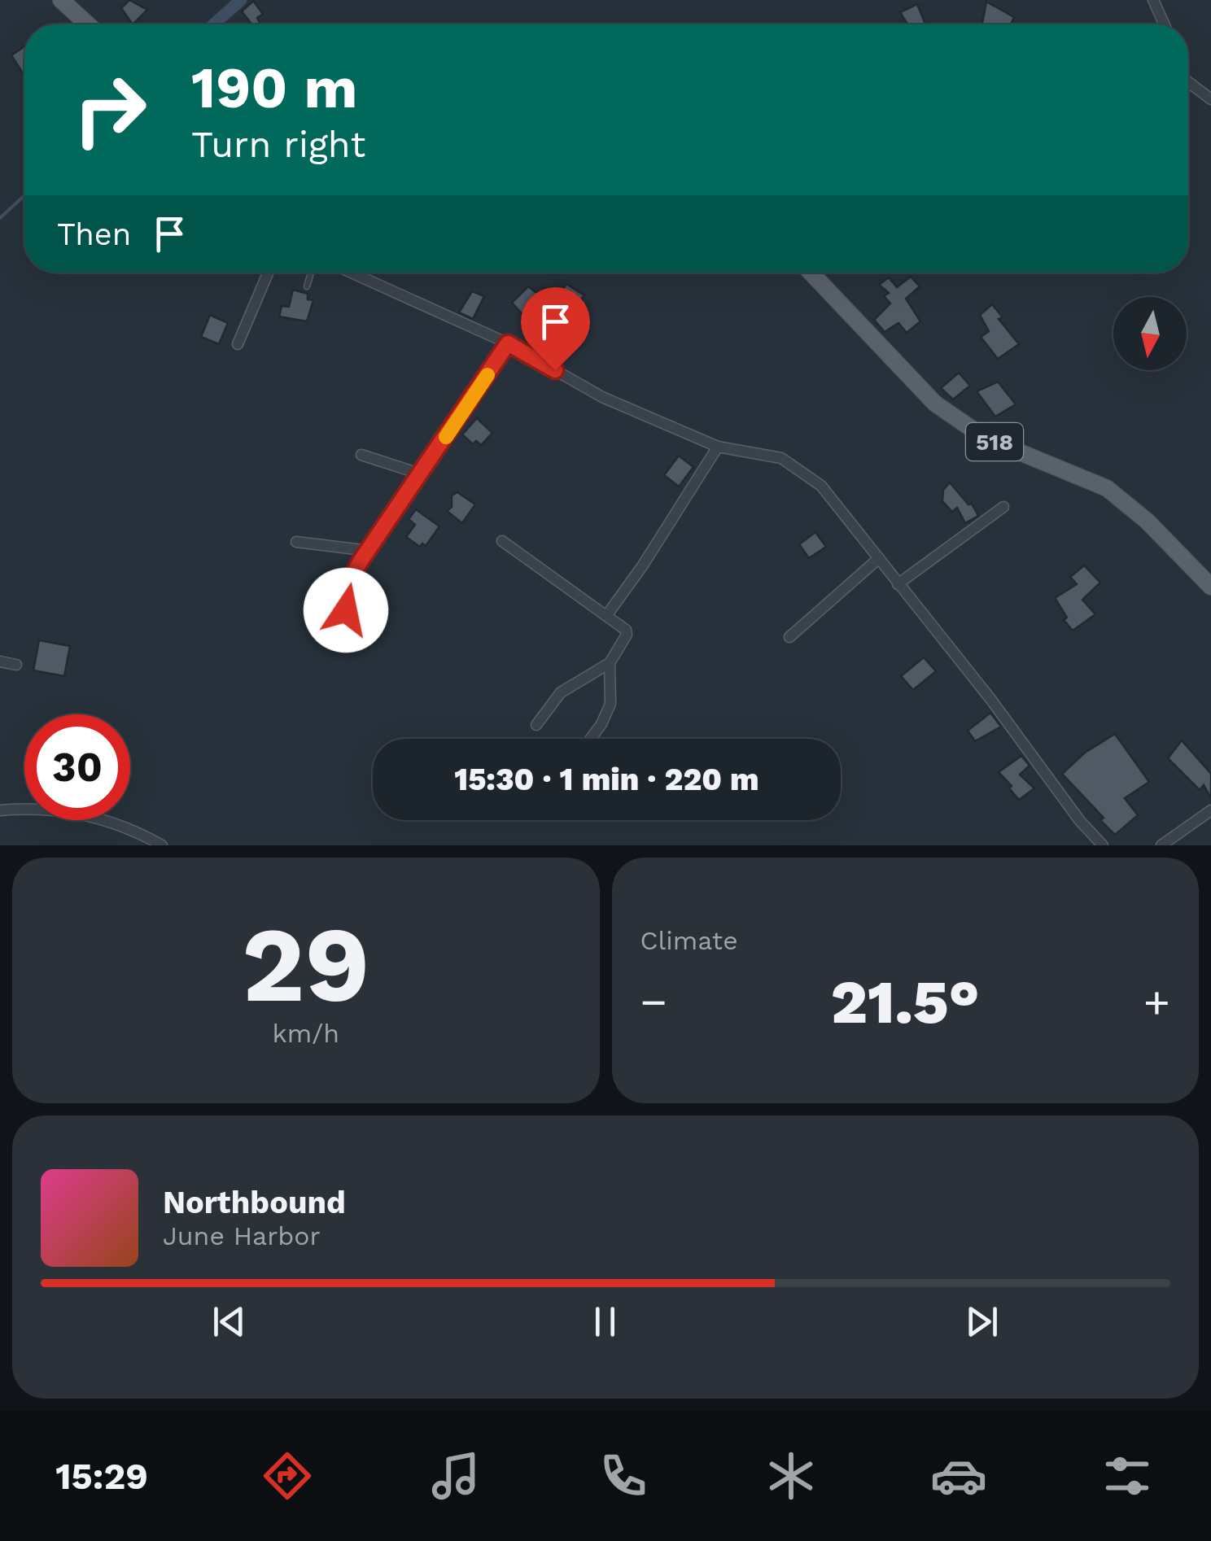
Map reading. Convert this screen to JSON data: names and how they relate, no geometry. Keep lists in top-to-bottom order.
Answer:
{
  "streets": {
    "main road": ["518"]
  },
  "north": "bottom",
  "page": {
    "turn": ["190 m", "Turn right"],
    "then": "Then",
    "limit": "30",
    "trip": "15:30 · 1 min · 220 m",
    "tile": [
      ["29", "km/h"],
      "Climate"
    ],
    "heat": ["−", "21.5°", "+"],
    "song": ["Northbound", "June Harbor"],
    "tabs": "15:29"
  }
}
